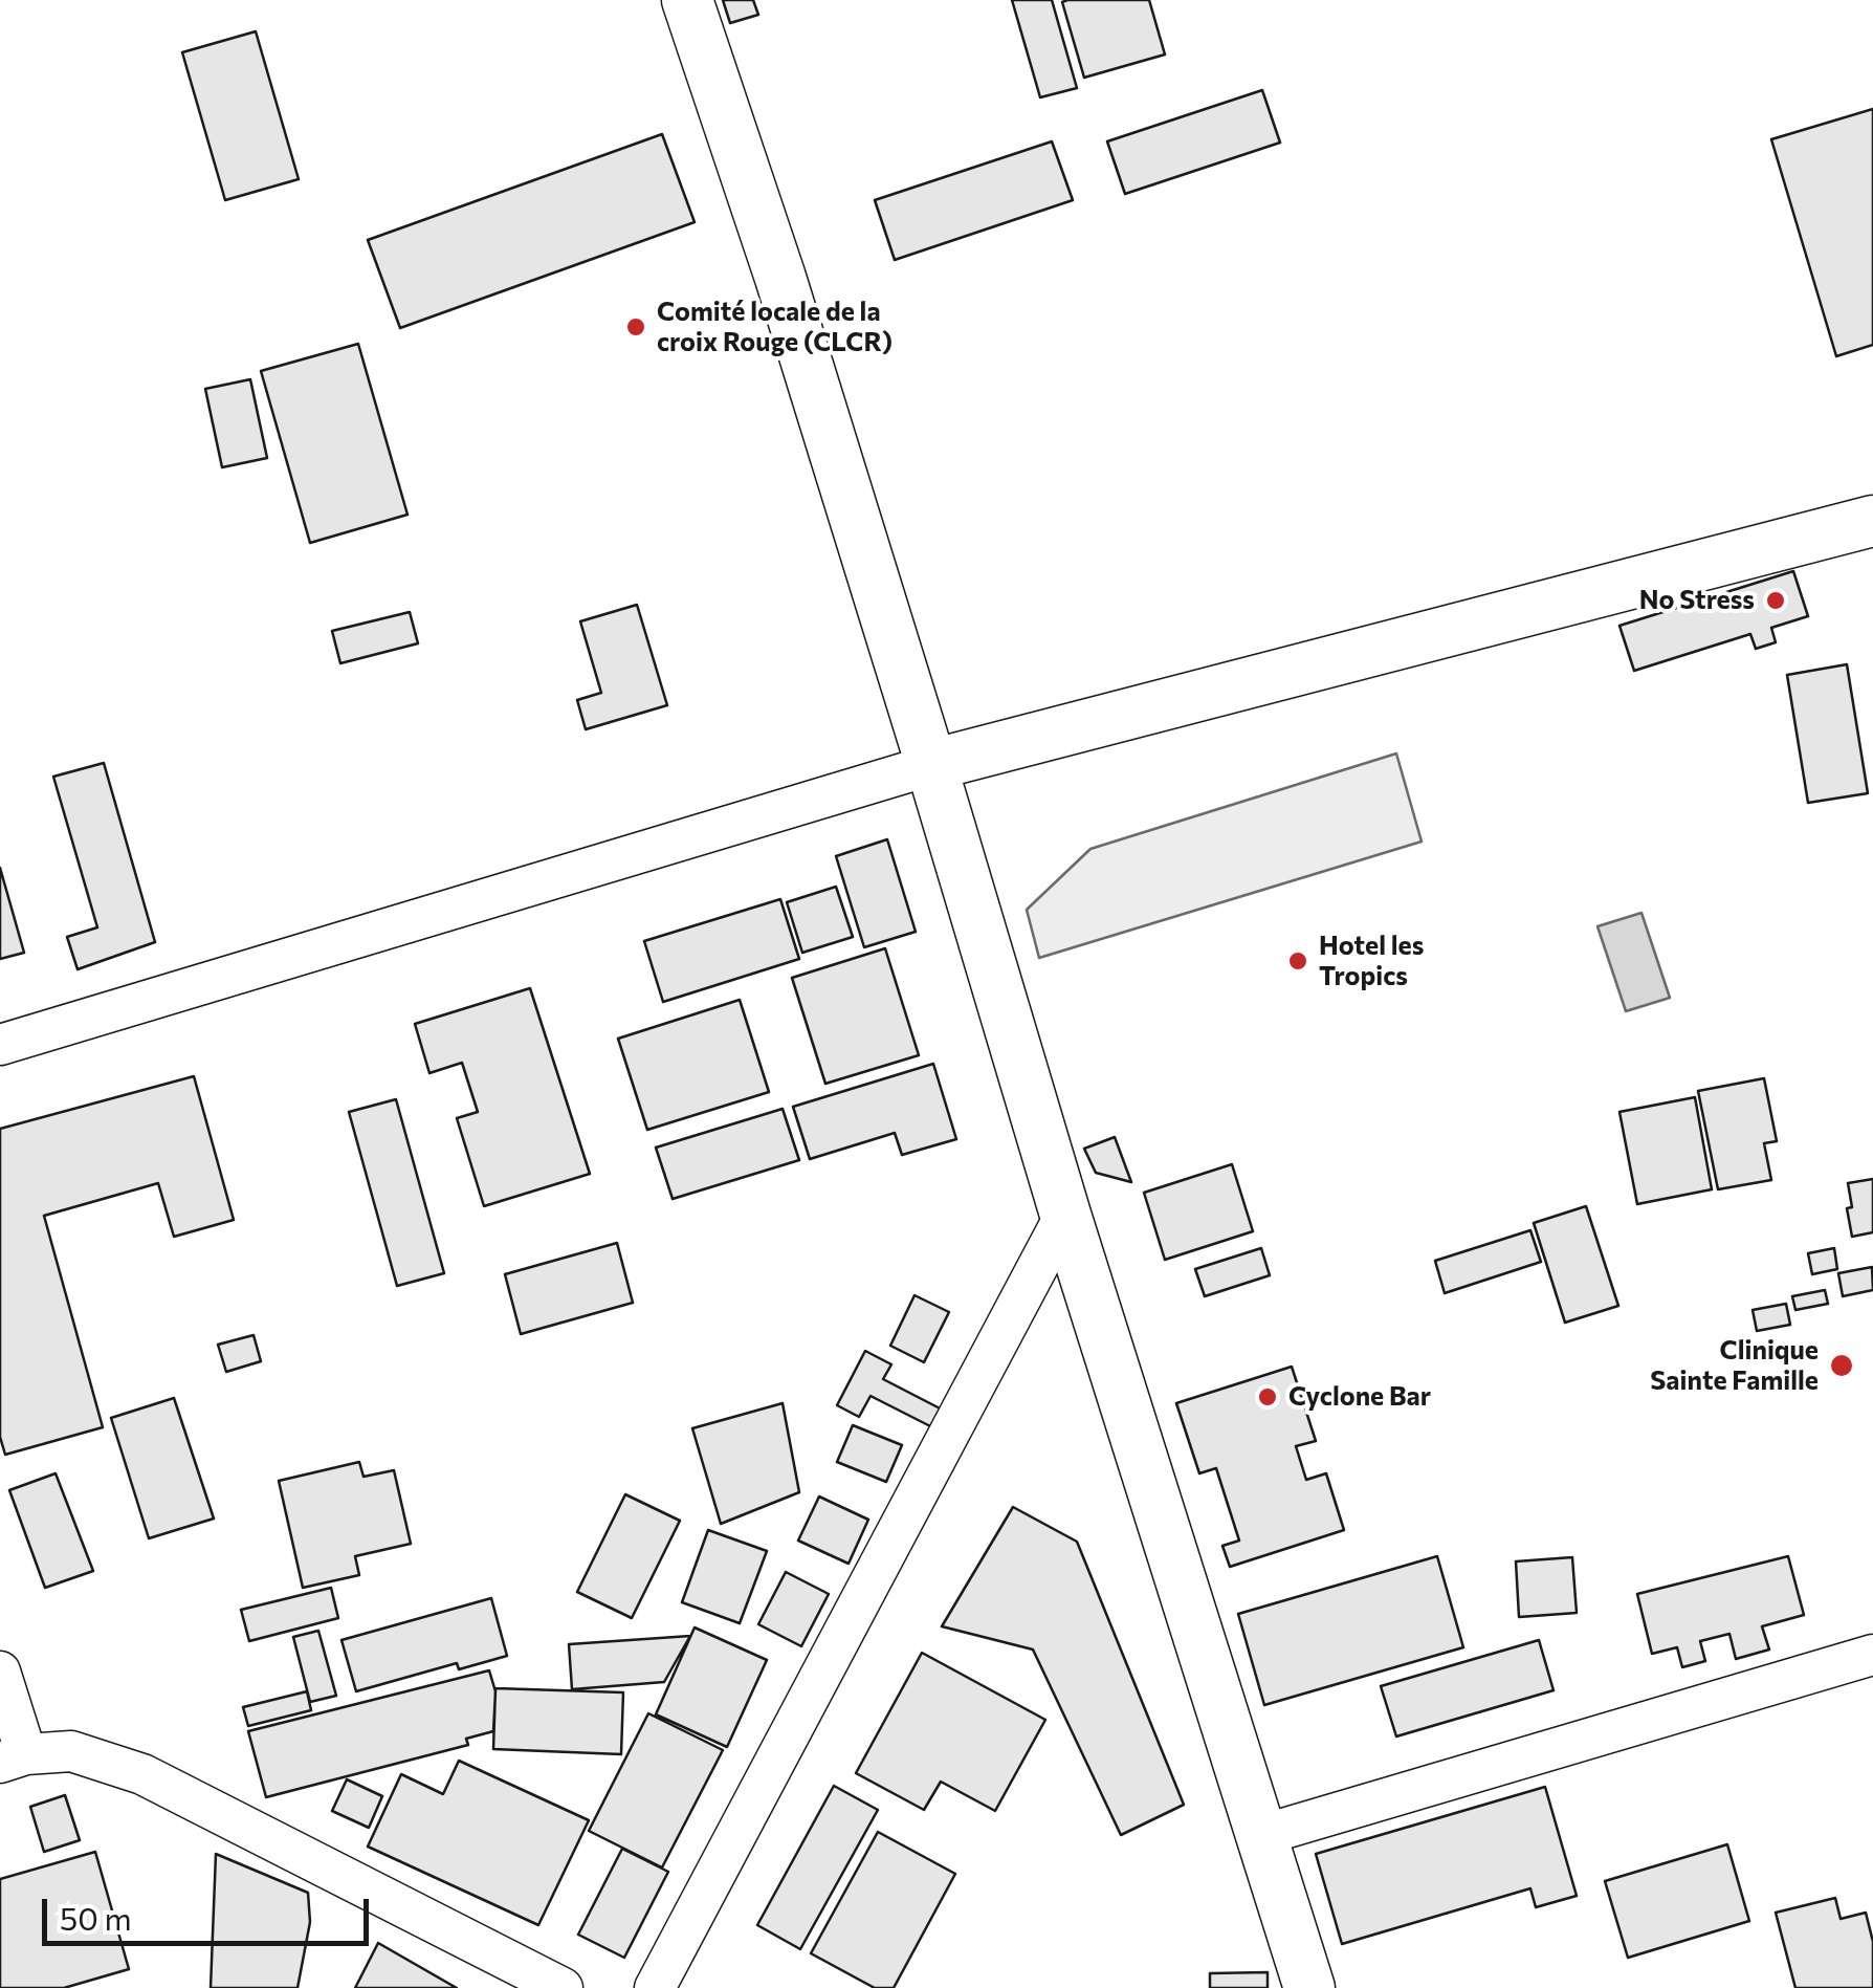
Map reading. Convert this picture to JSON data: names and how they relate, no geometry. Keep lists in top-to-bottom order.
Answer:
{
  "places": [
    "Comité locale de la croix Rouge (CLCR)",
    "No Stress",
    "Hotel les Tropics",
    "Clinique Sainte Famille",
    "Cyclone Bar"
  ],
  "scale_bar": "50 m"
}
